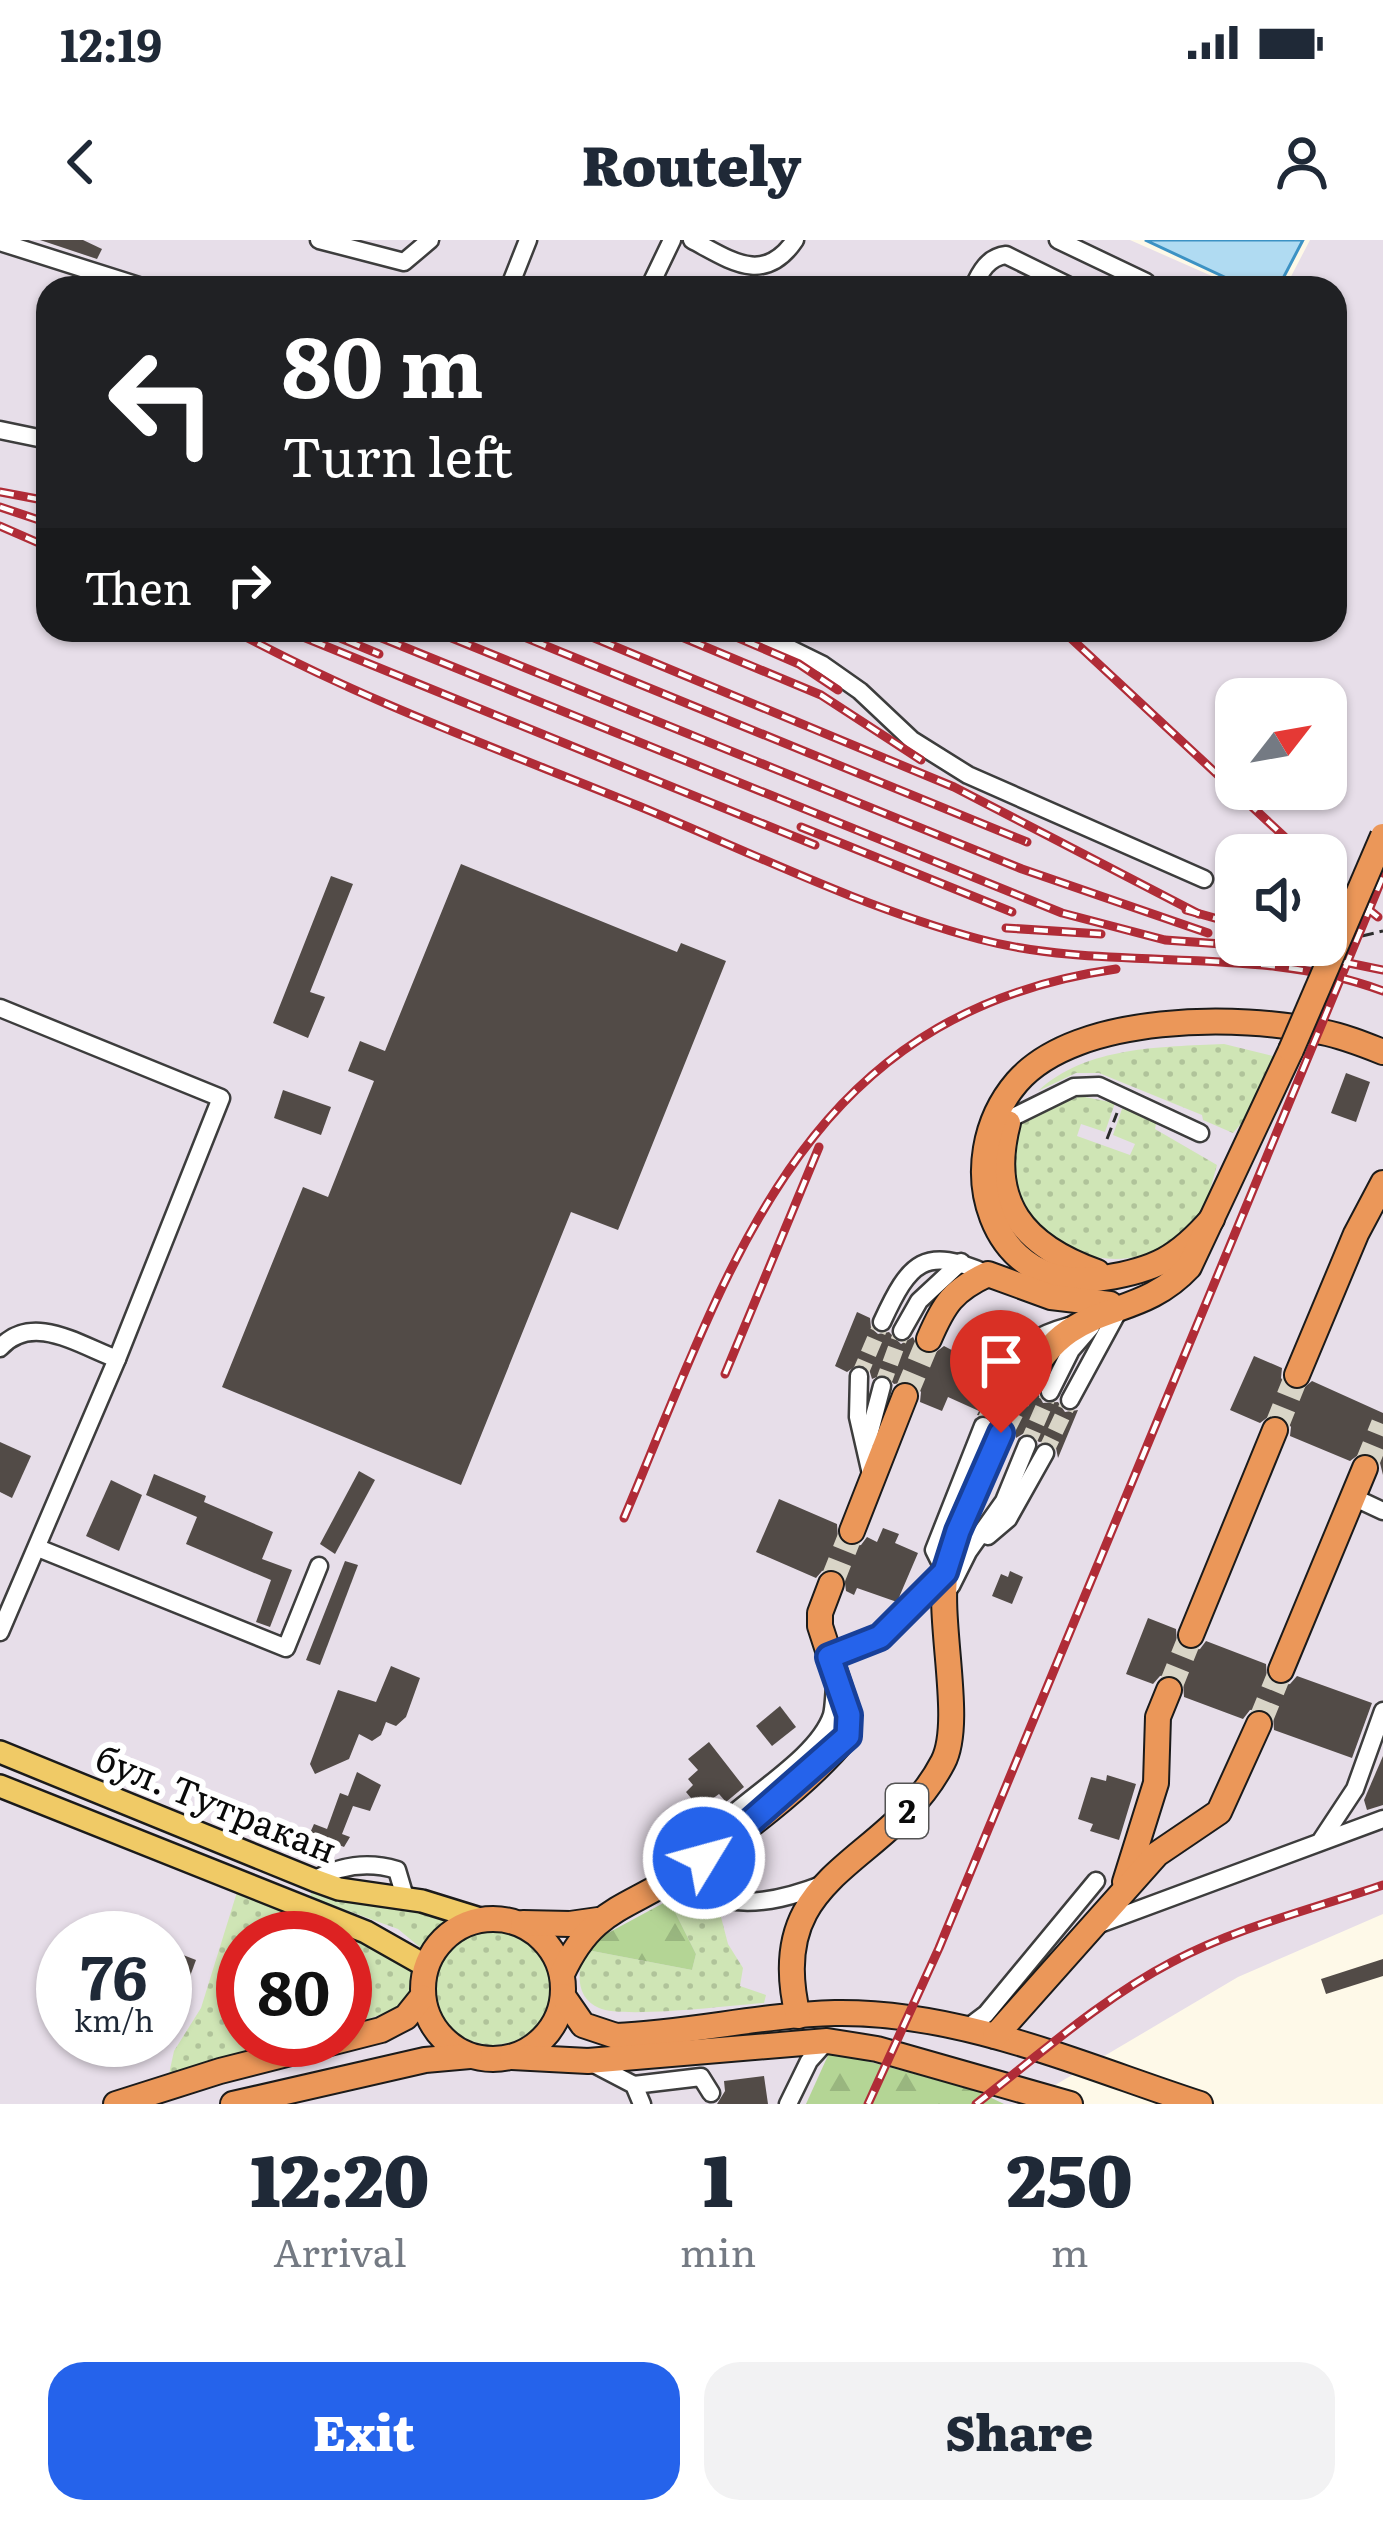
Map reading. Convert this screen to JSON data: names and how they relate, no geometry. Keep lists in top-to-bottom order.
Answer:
{
  "streets": {
    "highway": ["2"],
    "main road": ["бул. Тутракан"]
  },
  "north": "top right",
  "page": {
    "status": "12:19",
    "header": "Routely",
    "turn": ["80 m", "Turn left"],
    "then": "Then",
    "speed": "76 km/h",
    "limit": "80",
    "eta": [
      "12:20",
      "Arrival",
      "1",
      "min",
      "250",
      "m"
    ],
    "buttons": ["Exit", "Share"]
  }
}
